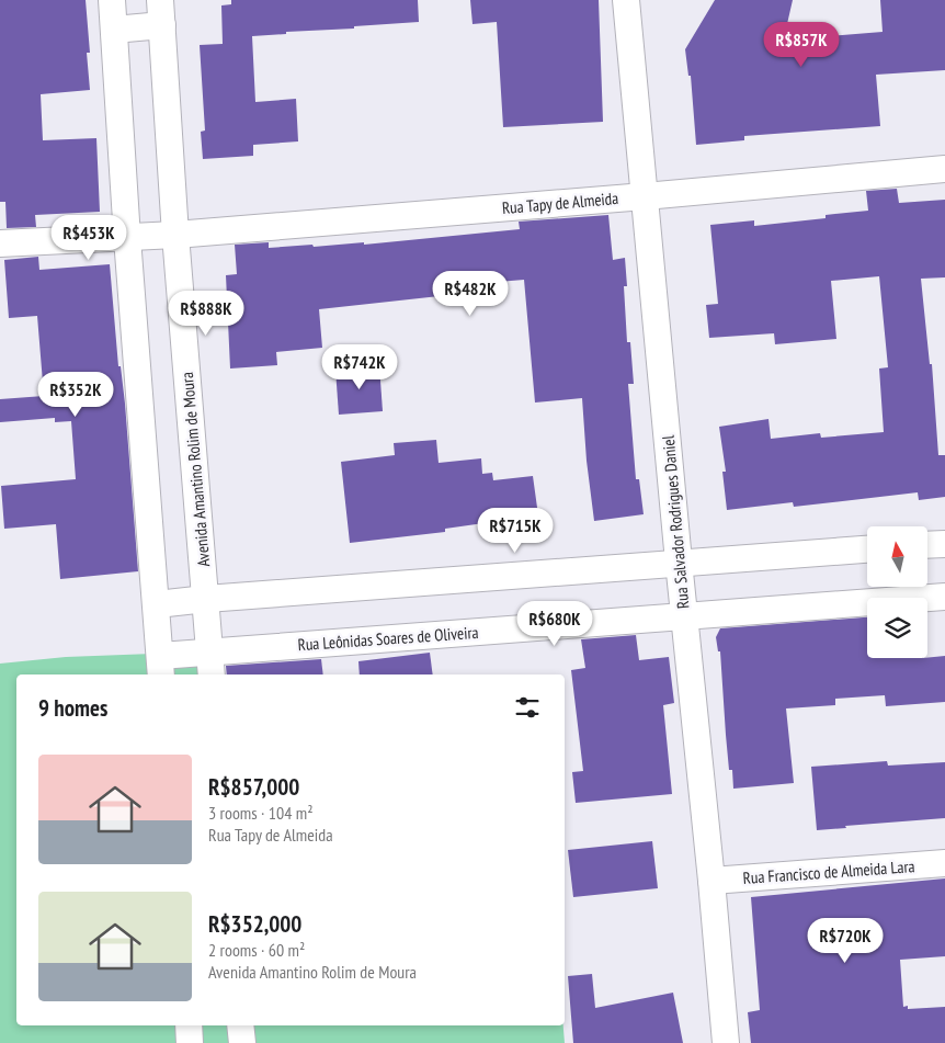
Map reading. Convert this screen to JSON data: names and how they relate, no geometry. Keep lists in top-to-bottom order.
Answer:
{
  "streets": {
    "street": [
      "Rua Tapy de Almeida",
      "Avenida Amantino Rolim de Moura",
      "Rua Salvador Rodrigues Daniel",
      "Rua Leônidas Soares de Oliveira",
      "Rua Francisco de Almeida Lara"
    ]
  },
  "crossings": [
    ["Rua Tapy de Almeida", "Avenida Amantino Rolim de Moura"],
    ["Rua Tapy de Almeida", "Rua Salvador Rodrigues Daniel"],
    ["Avenida Amantino Rolim de Moura", "Rua Leônidas Soares de Oliveira"],
    ["Rua Salvador Rodrigues Daniel", "Rua Leônidas Soares de Oliveira"],
    ["Rua Salvador Rodrigues Daniel", "Rua Francisco de Almeida Lara"]
  ],
  "north": "top",
  "page": {
    "price": [
      "R$857K",
      "R$453K",
      "R$482K",
      "R$888K",
      "R$742K",
      "R$352K",
      "R$715K",
      "R$680K",
      "R$720K"
    ],
    "heading": "9 homes",
    "list": [
      {
        "name": "R$857,000",
        "note": "3 rooms · 104 m² · Rua Tapy de Almeida"
      },
      {
        "name": "R$352,000",
        "note": "2 rooms · 60 m² · Avenida Amantino Rolim de Moura"
      }
    ]
  }
}
